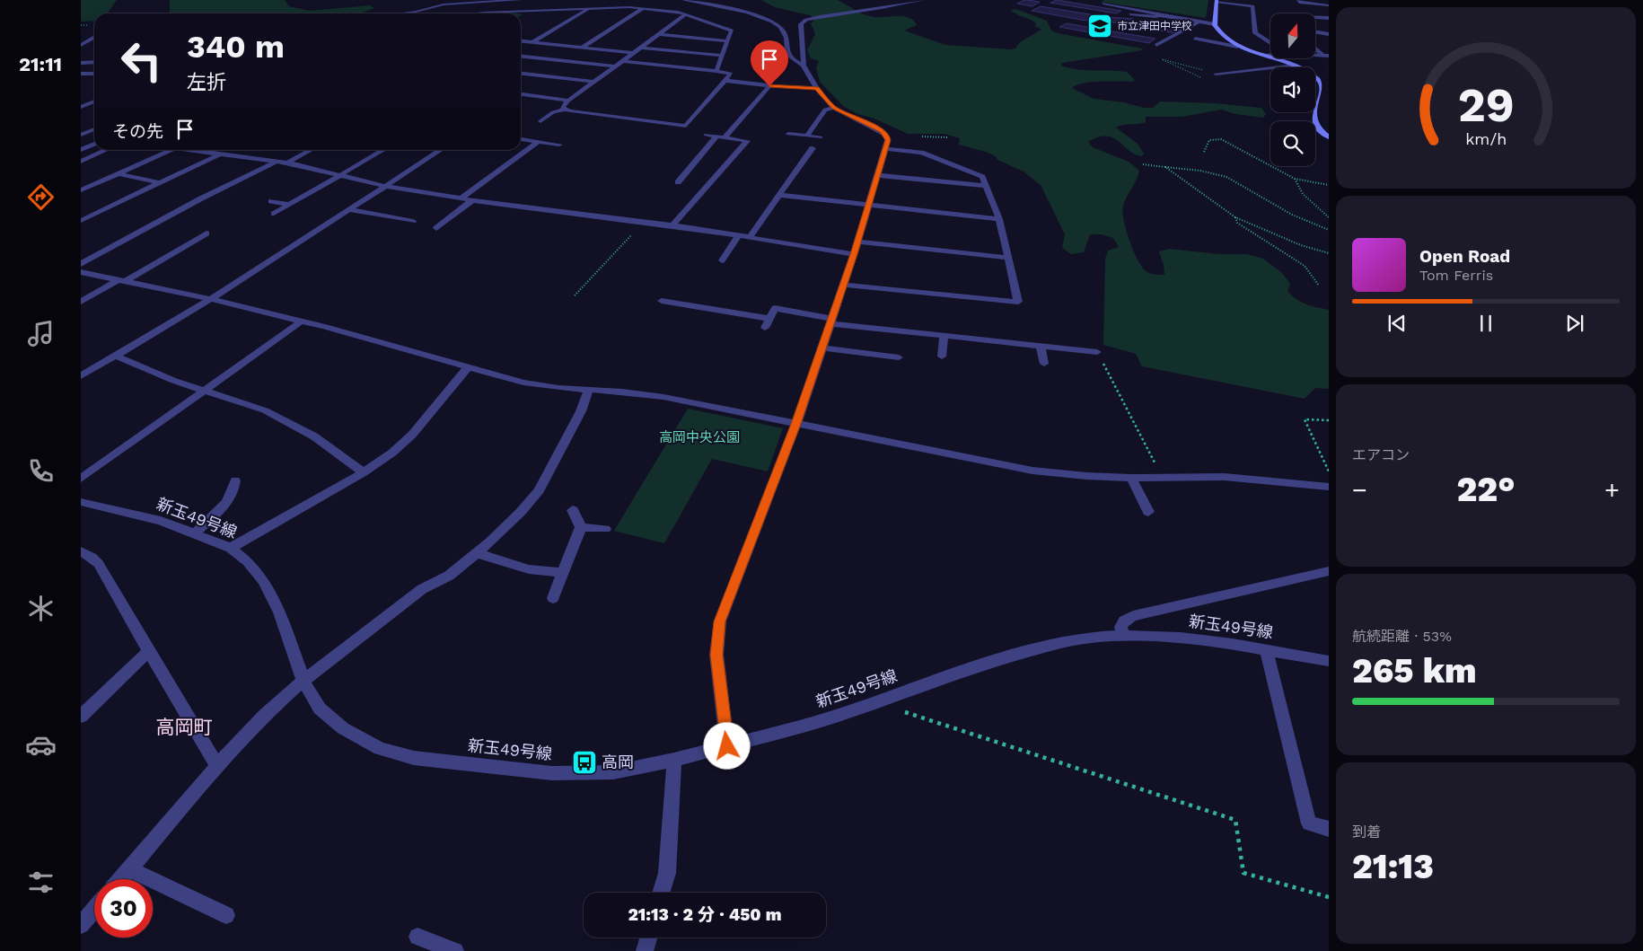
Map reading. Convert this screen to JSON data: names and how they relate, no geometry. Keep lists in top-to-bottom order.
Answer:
{
  "streets": {
    "street": ["新玉49号線"]
  },
  "districts": ["高岡町"],
  "parks": ["高岡中央公園"],
  "places": {
    "school or university": ["市立津田中学校"],
    "bus stop": ["高岡"]
  },
  "north": "top",
  "page": {
    "tabs": "21:11",
    "turn": ["340 m", "左折"],
    "then": "その先",
    "song": ["Open Road", "Tom Ferris"],
    "tile": [
      "エアコン",
      ["航続距離 · 53%", "265 km"],
      ["到着", "21:13"]
    ],
    "heat": ["−", "22°", "+"],
    "limit": "30",
    "trip": "21:13 · 2 分 · 450 m",
    "gauge": ["29", "km/h"]
  }
}
